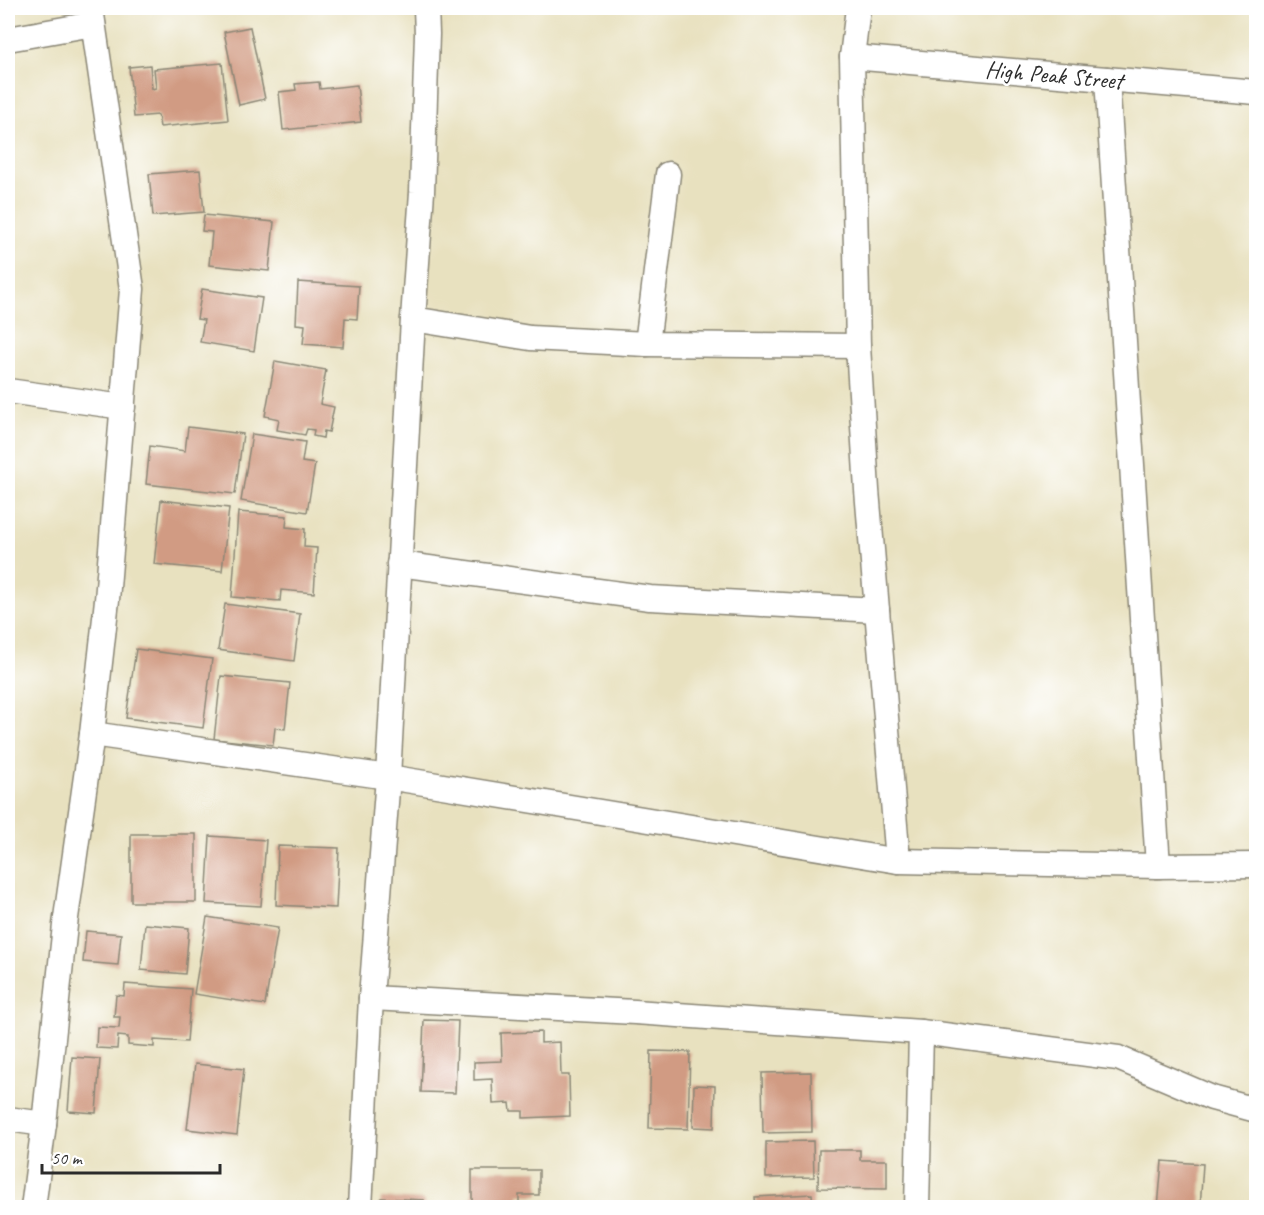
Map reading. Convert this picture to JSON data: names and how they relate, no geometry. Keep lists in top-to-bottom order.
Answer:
{
  "streets": {
    "street": ["High Peak Street"]
  },
  "scale_bar": "50 m"
}
